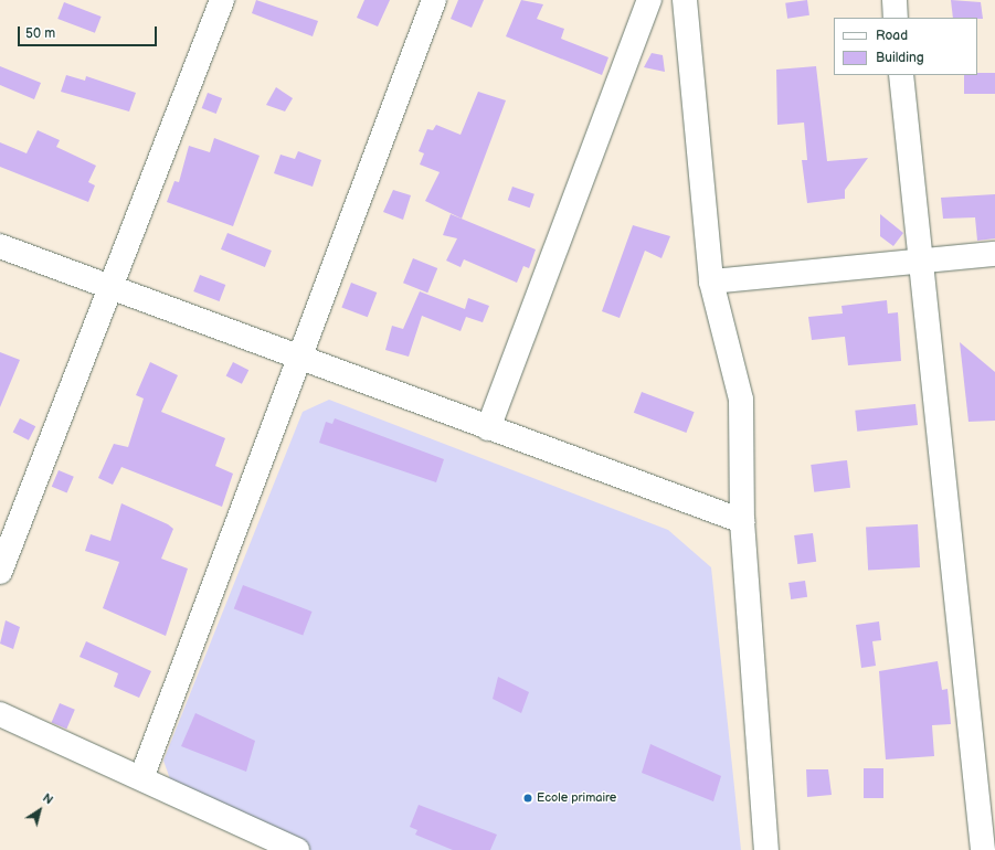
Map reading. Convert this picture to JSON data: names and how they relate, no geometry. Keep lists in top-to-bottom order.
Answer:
{
  "places": ["Ecole primaire"],
  "legend": ["Road", "Building"],
  "scale_bar": "50 m",
  "north": "top right"
}
